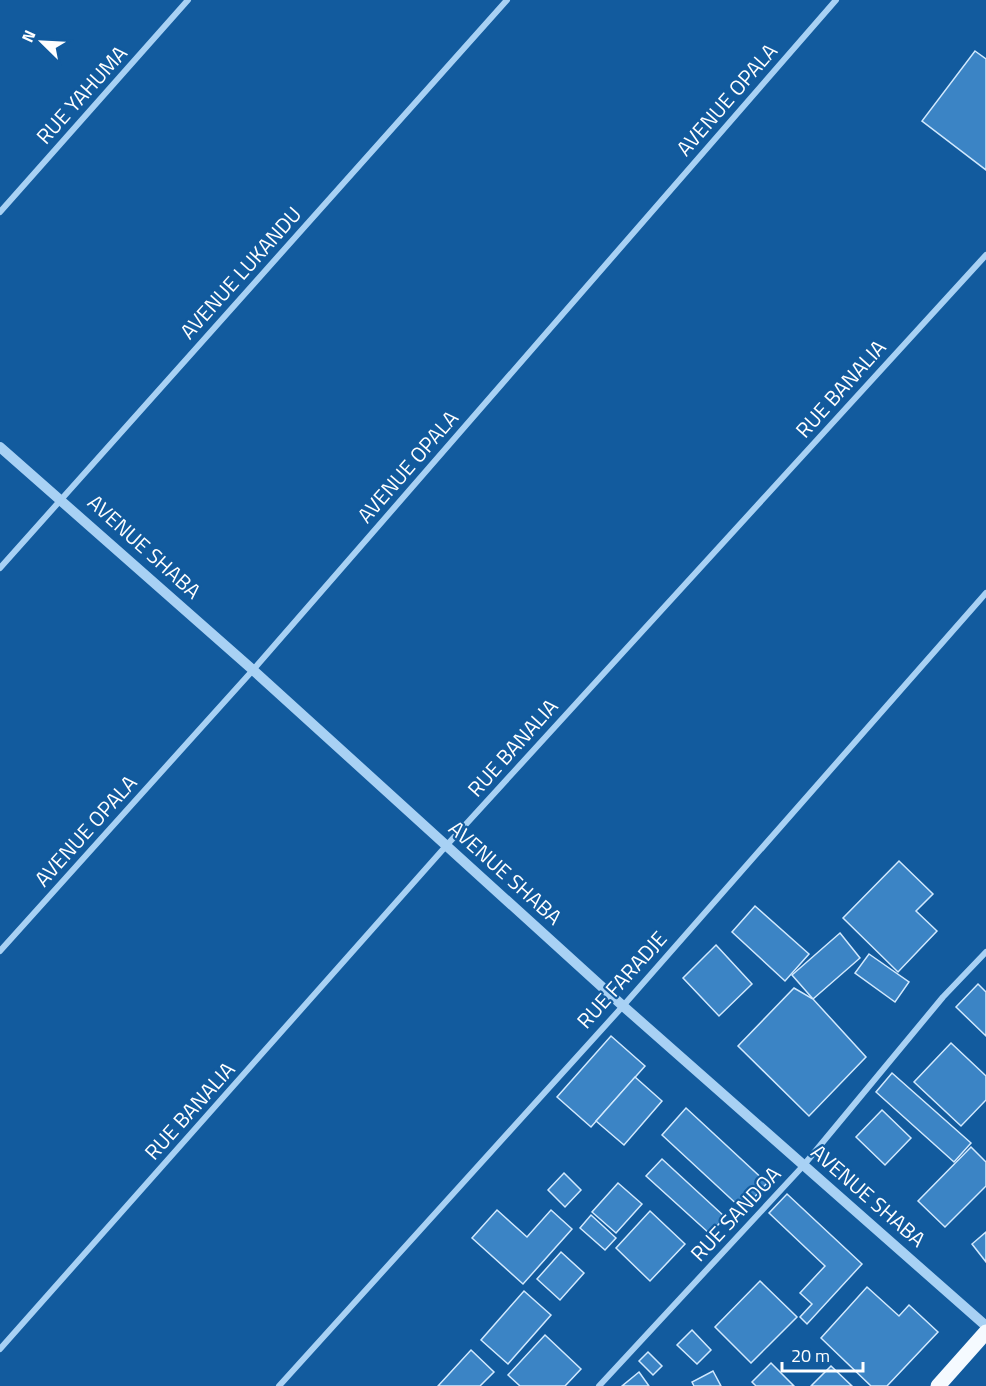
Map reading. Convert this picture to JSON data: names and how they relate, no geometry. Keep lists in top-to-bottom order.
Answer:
{
  "streets": {
    "street": [
      "RUE YAHUMA",
      "AVENUE OPALA",
      "AVENUE LUKANDU",
      "RUE BANALIA",
      "AVENUE SHABA",
      "RUE FARADJE",
      "RUE SANDOA"
    ]
  },
  "crossings": [
    ["AVENUE OPALA", "AVENUE SHABA"],
    ["AVENUE LUKANDU", "AVENUE SHABA"],
    ["RUE BANALIA", "AVENUE SHABA"],
    ["AVENUE SHABA", "RUE FARADJE"],
    ["AVENUE SHABA", "RUE SANDOA"]
  ],
  "scale_bar": "20 m",
  "north": "top left"
}
